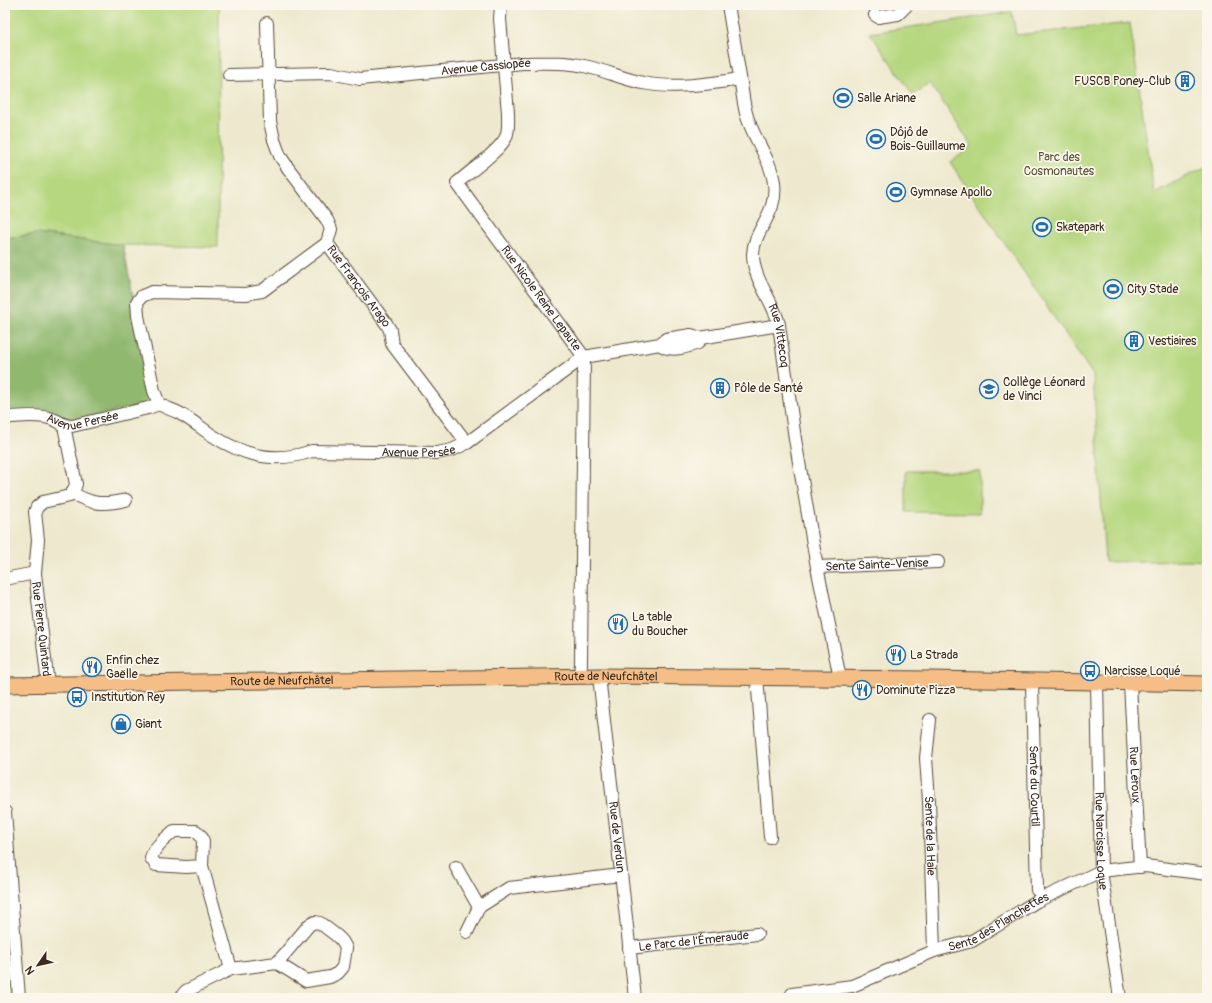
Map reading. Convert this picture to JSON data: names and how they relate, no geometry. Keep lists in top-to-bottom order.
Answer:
{
  "streets": {
    "main road": ["Route de Neufchâtel"],
    "street": [
      "Avenue Cassiopée",
      "Rue François Arago",
      "Rue Nicole Reine Lepaute",
      "Rue Vittecoq",
      "Avenue Persée",
      "Sente Sainte-Venise",
      "Rue Pierre Quintard",
      "Rue Leroux",
      "Sente du Courtil",
      "Sente de la Haie",
      "Rue de Verdun",
      "Rue Narcisse Loque",
      "Sente des Planchettes",
      "Le Parc de l'Émeraude"
    ]
  },
  "crossings": [
    ["Avenue Cassiopée", "Rue François Arago"],
    ["Avenue Cassiopée", "Rue Nicole Reine Lepaute"],
    ["Avenue Cassiopée", "Rue Vittecoq"],
    ["Rue François Arago", "Avenue Persée"],
    ["Rue Nicole Reine Lepaute", "Avenue Persée"],
    ["Rue Nicole Reine Lepaute", "Route de Neufchâtel"],
    ["Rue Vittecoq", "Avenue Persée"],
    ["Rue Vittecoq", "Sente Sainte-Venise"],
    ["Rue Vittecoq", "Route de Neufchâtel"],
    ["Rue Pierre Quintard", "Route de Neufchâtel"],
    ["Route de Neufchâtel", "Rue Leroux"],
    ["Route de Neufchâtel", "Sente du Courtil"],
    ["Route de Neufchâtel", "Rue de Verdun"],
    ["Route de Neufchâtel", "Rue Narcisse Loque"],
    ["Rue Leroux", "Sente des Planchettes"],
    ["Sente de la Haie", "Sente des Planchettes"],
    ["Rue de Verdun", "Le Parc de l'Émeraude"],
    ["Rue Narcisse Loque", "Sente des Planchettes"]
  ],
  "parks": ["Parc des Cosmonautes"],
  "places": {
    "building": ["FUSCB Poney-Club", "Vestiaires", "Pôle de Santé"],
    "sports": [
      "Salle Ariane",
      "Dôjô de Bois-Guillaume",
      "Gymnase Apollo",
      "Skatepark",
      "City Stade"
    ],
    "school or university": ["Collège Léonard de Vinci"],
    "restaurant": [
      "La table du Boucher",
      "La Strada",
      "Enfin chez Gaëlle",
      "Dominute Pizza"
    ],
    "bus stop": ["Narcisse Loqué", "Institution Rey"],
    "shop": ["Giant"]
  },
  "north": "bottom left"
}
